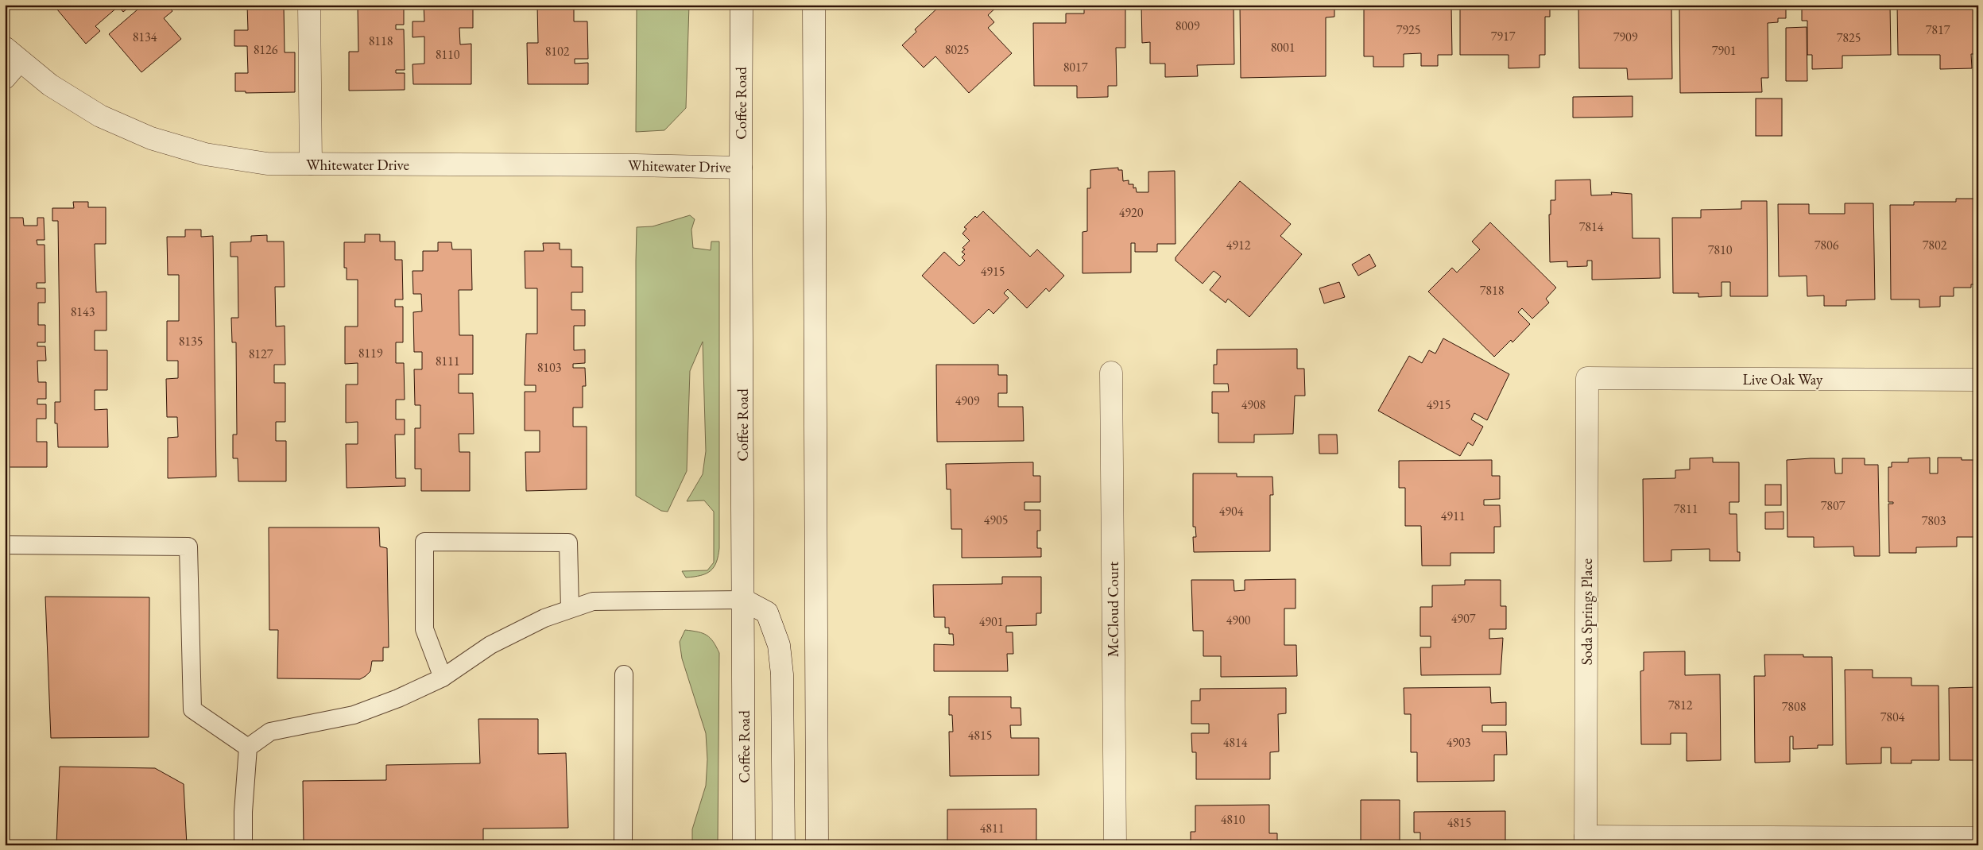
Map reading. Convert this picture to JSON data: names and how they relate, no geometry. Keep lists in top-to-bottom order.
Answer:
{
  "streets": {
    "street": [
      "Coffee Road",
      "Whitewater Drive",
      "Live Oak Way",
      "McCloud Court",
      "Soda Springs Place"
    ]
  },
  "crossings": [
    ["Coffee Road", "Whitewater Drive"],
    ["Live Oak Way", "Soda Springs Place"]
  ],
  "house_numbers": [
    "8009",
    "7925",
    "7817",
    "7917",
    "8134",
    "7909",
    "7825",
    "8118",
    "8001",
    "8126",
    "8025",
    "7901",
    "8102",
    "8110",
    "8017",
    "4920",
    "7814",
    "4912",
    "7806",
    "7802",
    "7810",
    "4915",
    "7818",
    "8143",
    "8135",
    "8119",
    "8127",
    "8111",
    "8103",
    "4909",
    "4908",
    "4915",
    "7807",
    "7811",
    "4904",
    "4911",
    "4905",
    "7803",
    "4907",
    "4900",
    "4901",
    "7812",
    "7808",
    "7804",
    "4815",
    "4814",
    "4903",
    "4810",
    "4815",
    "4811"
  ]
}
